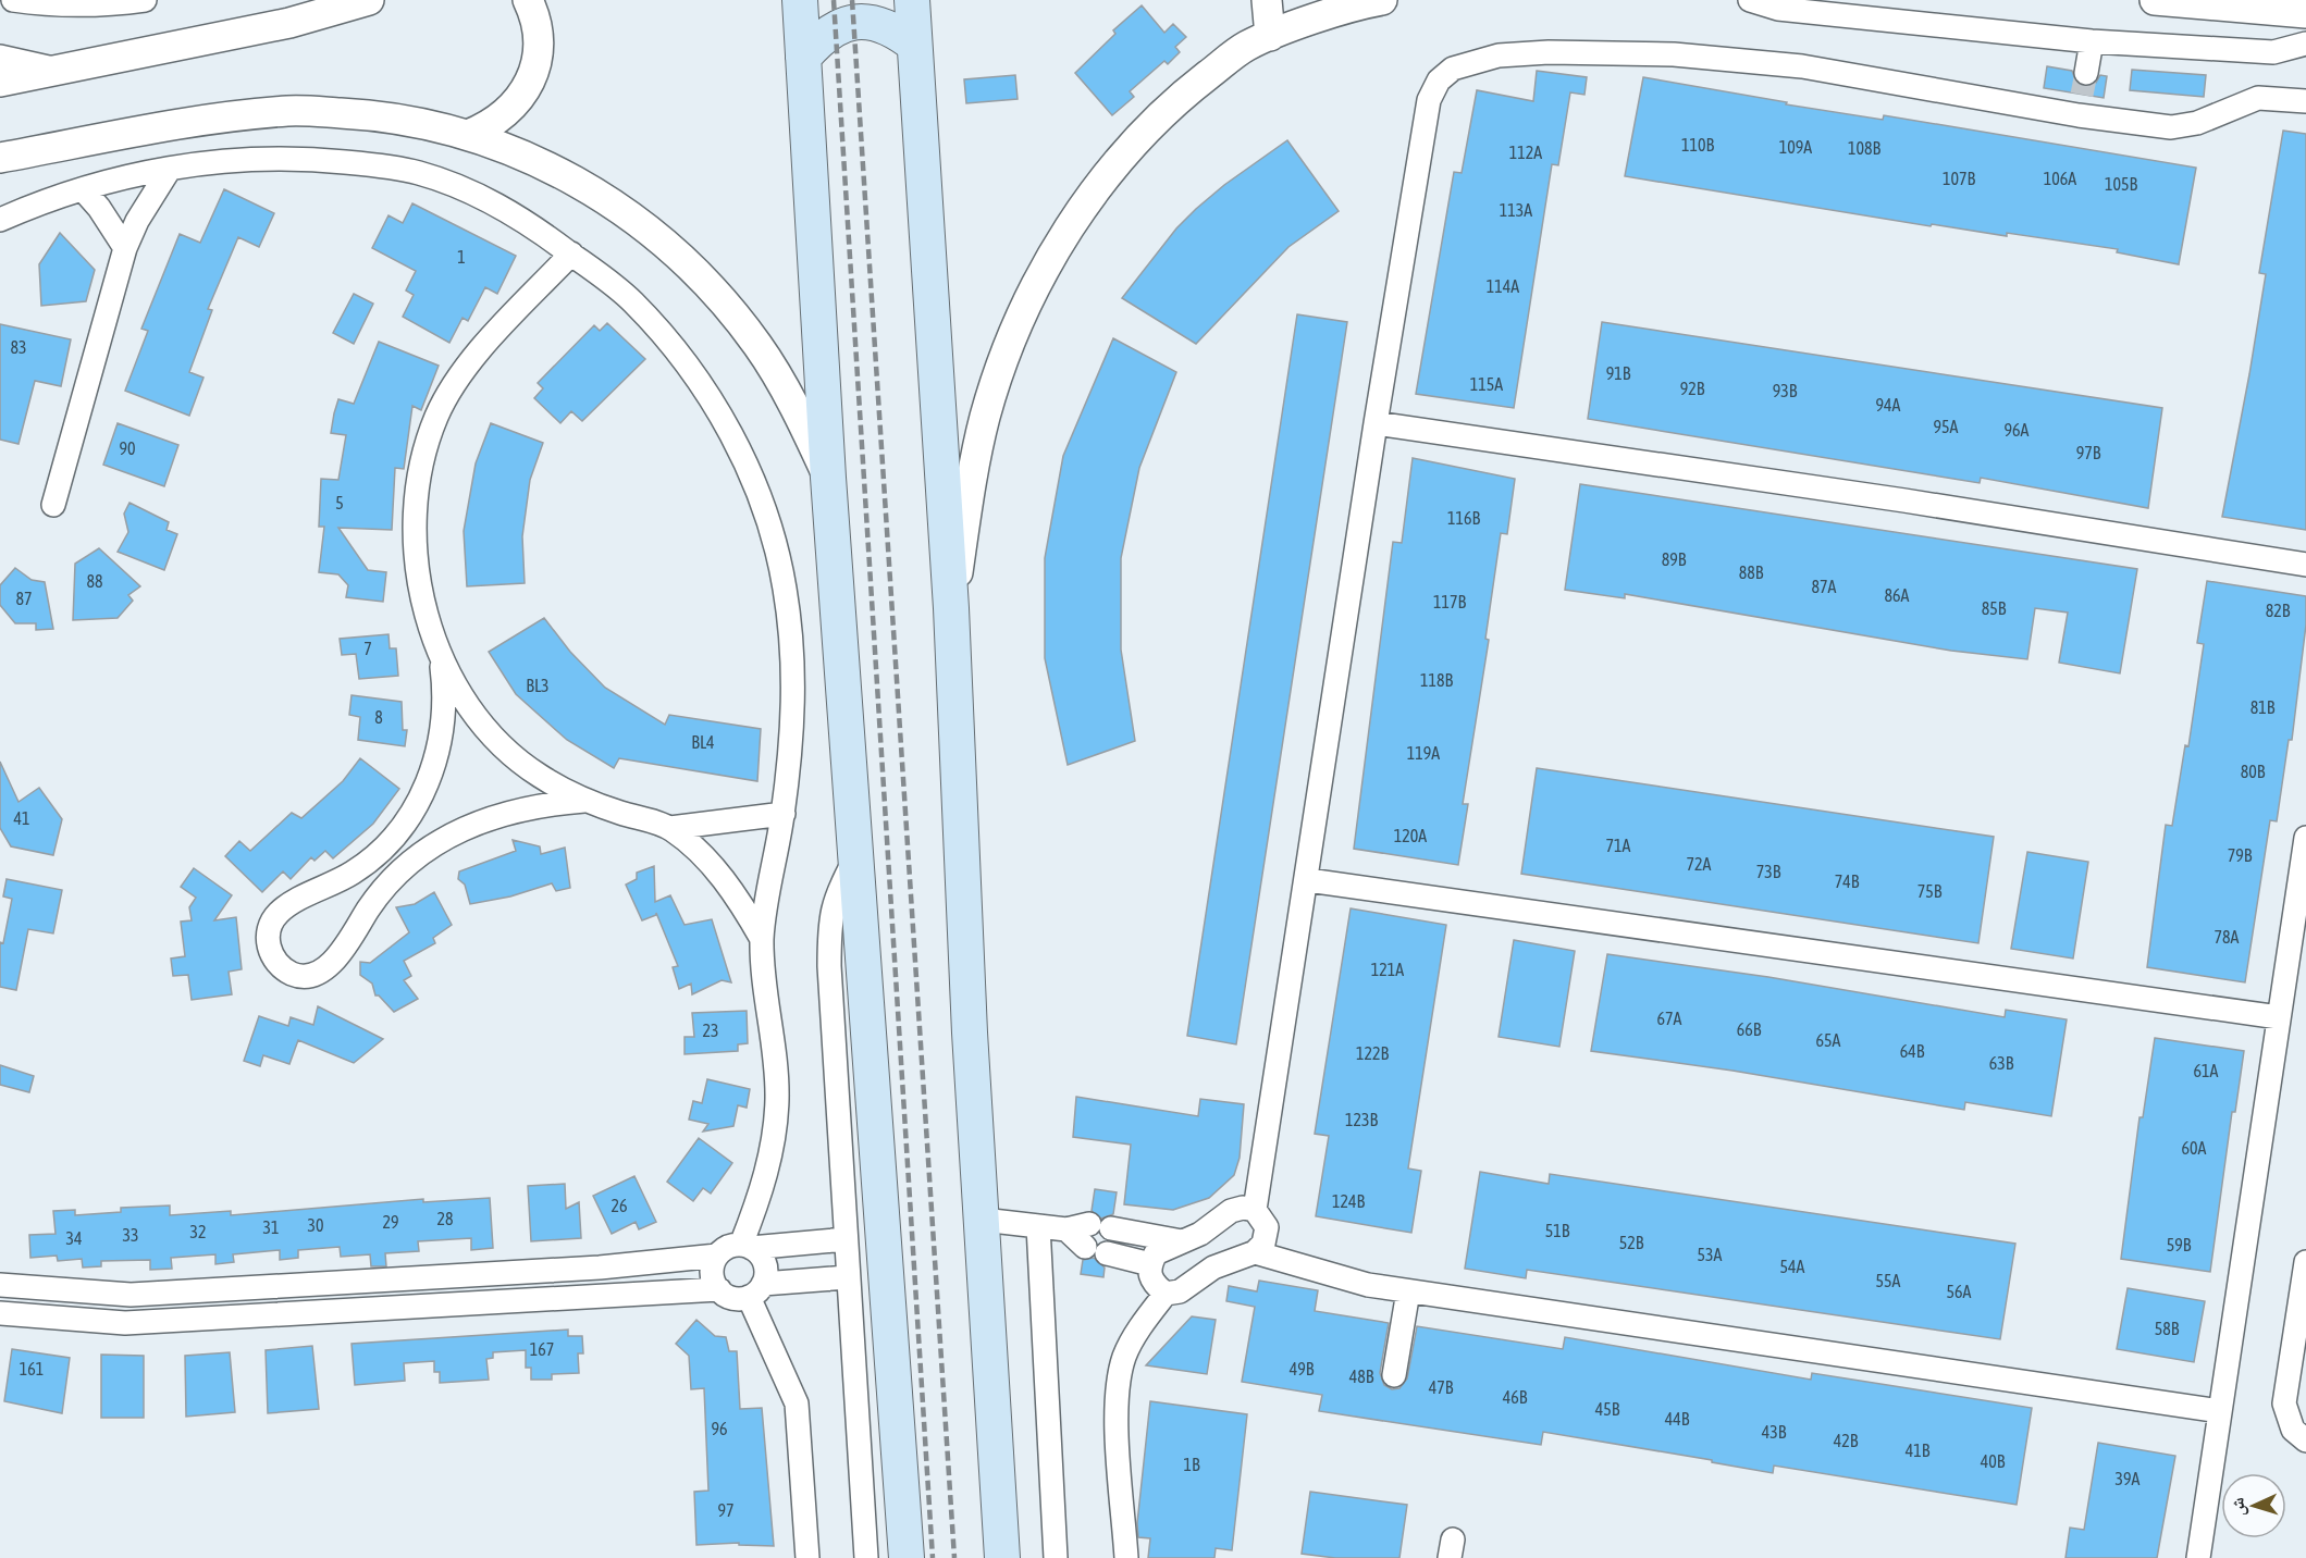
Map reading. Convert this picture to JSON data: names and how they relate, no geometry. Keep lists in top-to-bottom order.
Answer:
{
  "house_numbers": [
    "110B",
    "109A",
    "108B",
    "112A",
    "107B",
    "106A",
    "105B",
    "113A",
    "1",
    "114A",
    "83",
    "91B",
    "115A",
    "92B",
    "93B",
    "94A",
    "95A",
    "96A",
    "90",
    "97B",
    "5",
    "116B",
    "89B",
    "88B",
    "88",
    "87A",
    "86A",
    "87",
    "117B",
    "85B",
    "82B",
    "7",
    "118B",
    "BL3",
    "81B",
    "8",
    "BL4",
    "119A",
    "80B",
    "41",
    "120A",
    "71A",
    "79B",
    "72A",
    "73B",
    "74B",
    "75B",
    "78A",
    "121A",
    "67A",
    "66B",
    "23",
    "65A",
    "64B",
    "122B",
    "63B",
    "61A",
    "123B",
    "60A",
    "124B",
    "26",
    "28",
    "29",
    "30",
    "31",
    "51B",
    "32",
    "33",
    "34",
    "52B",
    "59B",
    "53A",
    "54A",
    "55A",
    "56A",
    "58B",
    "167",
    "161",
    "49B",
    "48B",
    "47B",
    "46B",
    "45B",
    "44B",
    "96",
    "43B",
    "42B",
    "41B",
    "40B",
    "1B",
    "39A",
    "97"
  ],
  "north": "left"
}
